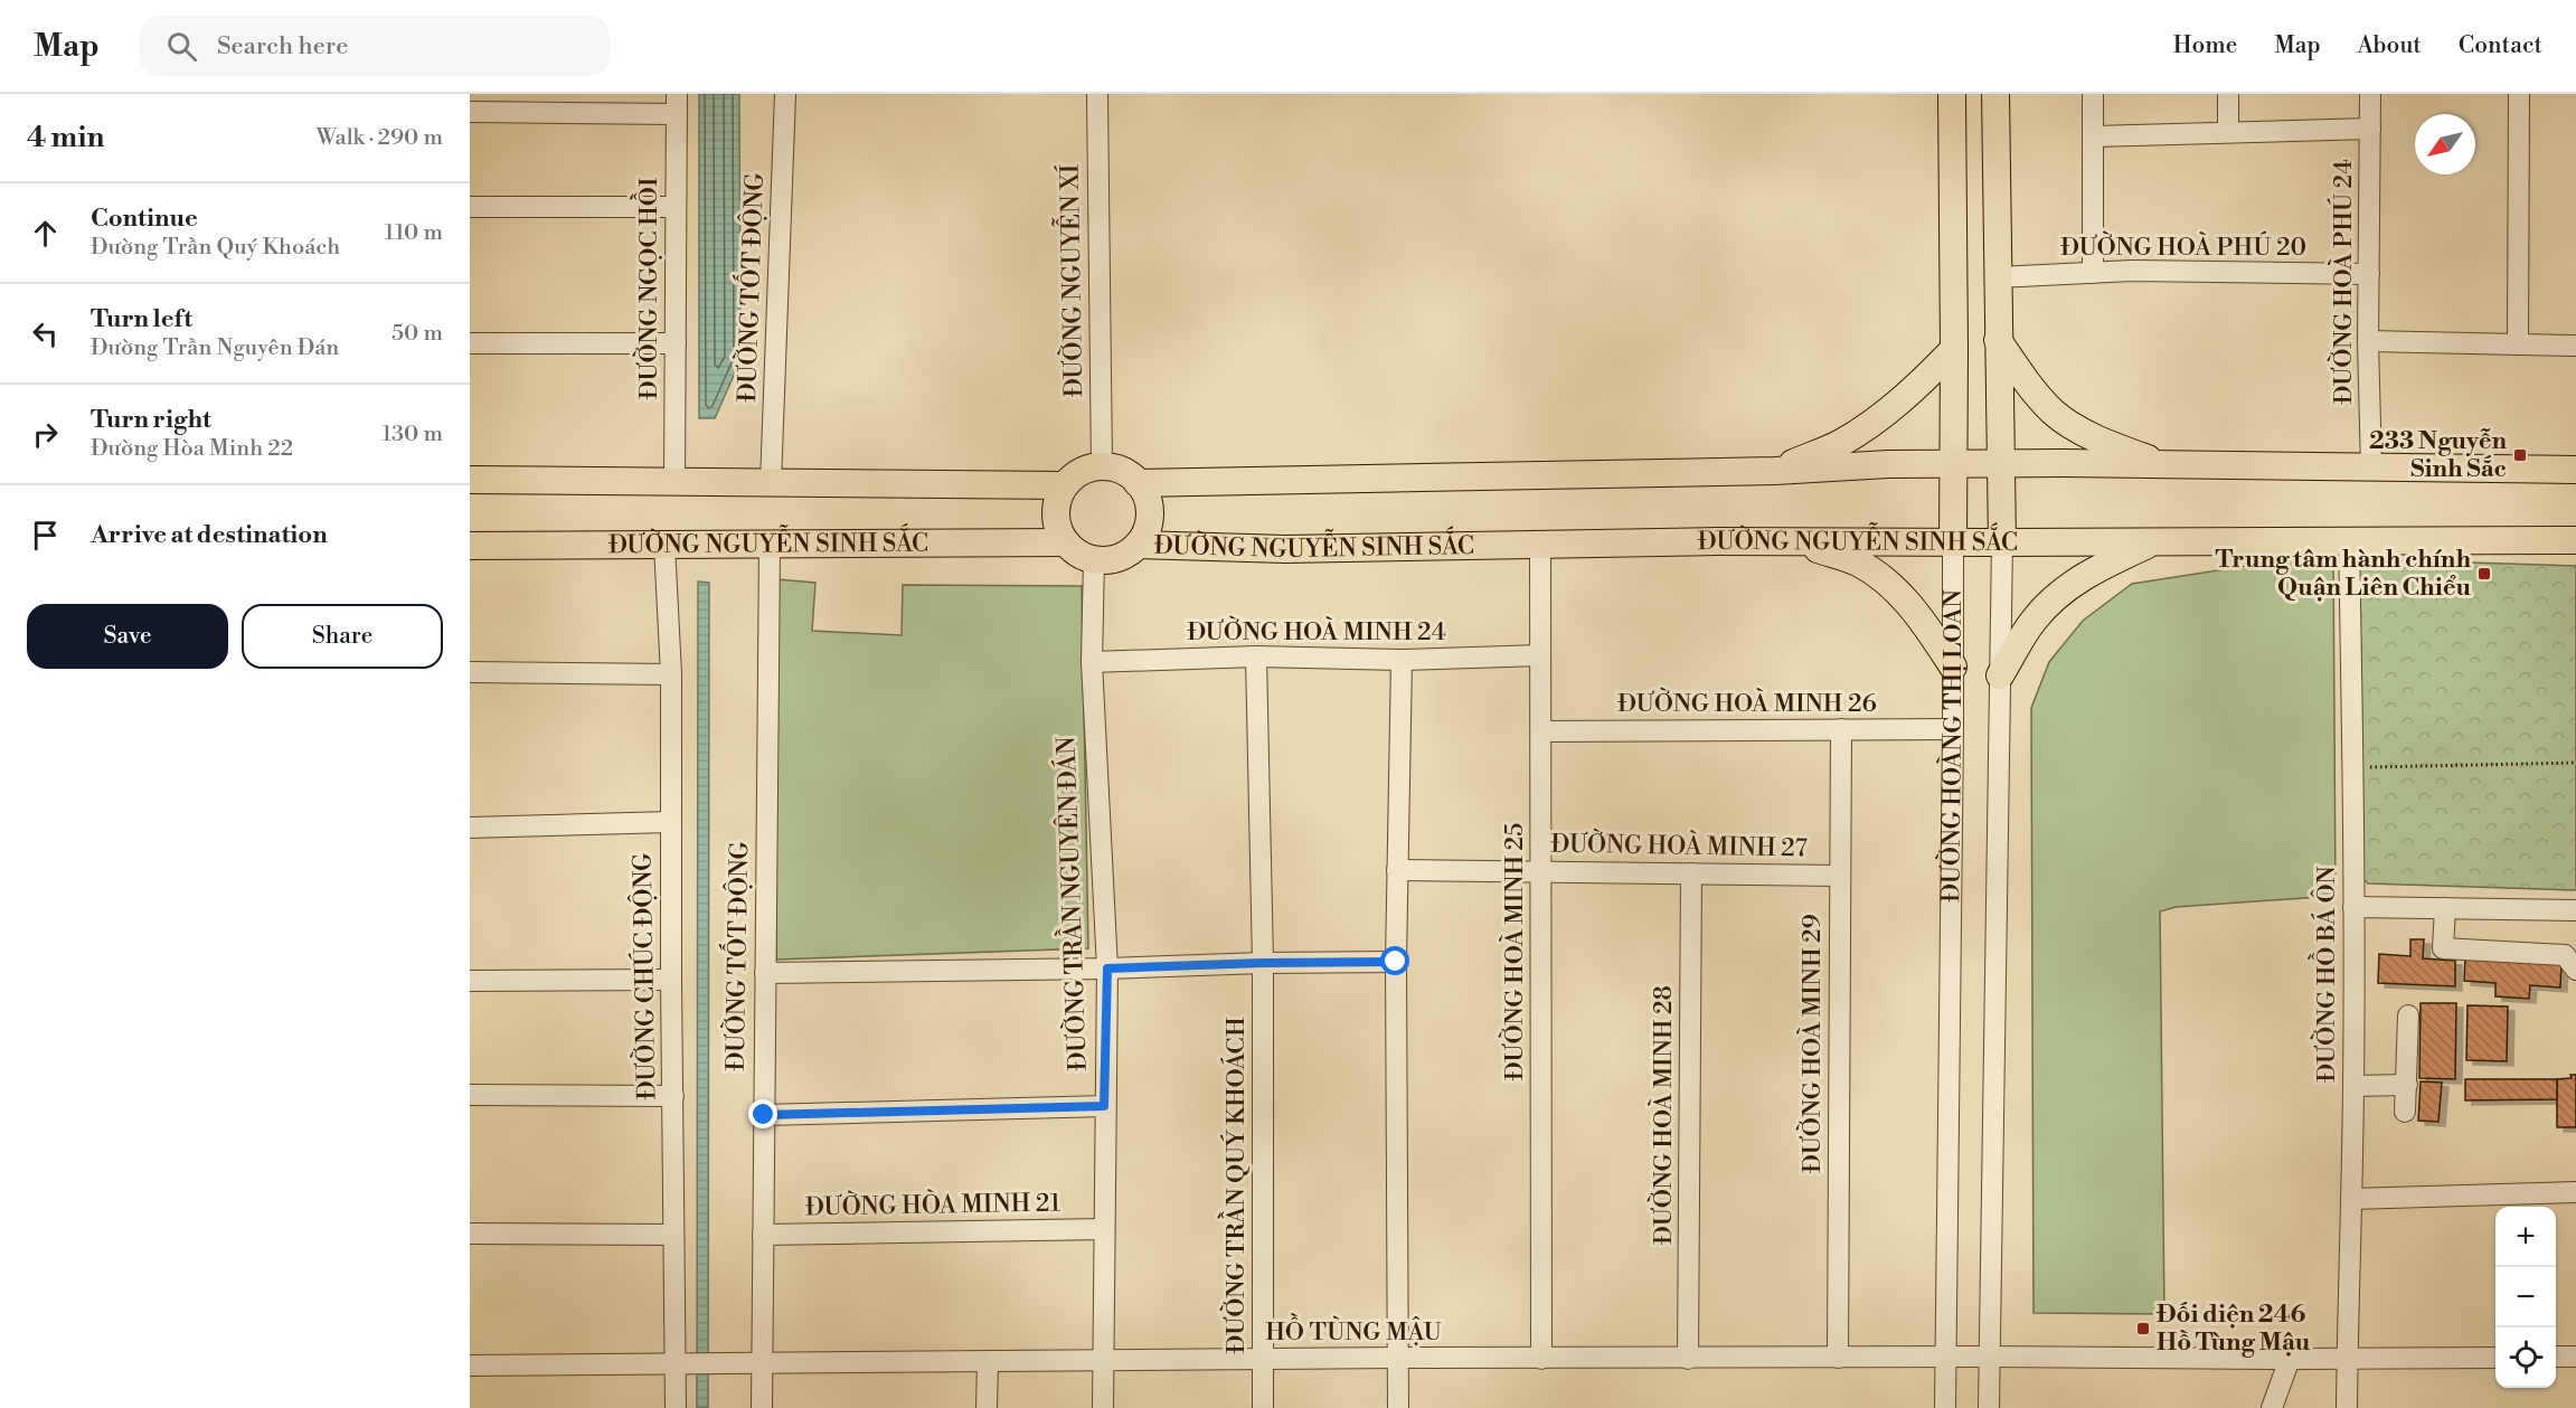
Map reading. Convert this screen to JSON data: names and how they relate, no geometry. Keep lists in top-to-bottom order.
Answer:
{
  "streets": {
    "main road": ["ĐƯỜNG NGUYỄN SINH SẮC", "ĐƯỜNG HOÀNG THỊ LOAN"],
    "street": [
      "ĐƯỜNG HOÀ PHÚ 20",
      "ĐƯỜNG NGUYỄN XÍ",
      "ĐƯỜNG HOÀ PHÚ 24",
      "ĐƯỜNG TỐT ĐỘNG",
      "ĐƯỜNG NGỌC HỒI",
      "ĐƯỜNG HOÀ MINH 24",
      "ĐƯỜNG HOÀ MINH 26",
      "ĐƯỜNG HOÀ MINH 27",
      "ĐƯỜNG TRẦN NGUYÊN ĐÁN",
      "ĐƯỜNG HOÀ MINH 25",
      "ĐƯỜNG HỒ BÁ ÔN",
      "ĐƯỜNG CHÚC ĐỘNG",
      "ĐƯỜNG HOÀ MINH 29",
      "ĐƯỜNG HOÀ MINH 28",
      "ĐƯỜNG TRẦN QUÝ KHOÁCH",
      "ĐƯỜNG HÒA MINH 21",
      "HỒ TÙNG MẬU"
    ]
  },
  "crossings": [
    ["ĐƯỜNG HOÀ PHÚ 20", "ĐƯỜNG HOÀ PHÚ 24"],
    ["ĐƯỜNG HOÀ PHÚ 20", "ĐƯỜNG HOÀNG THỊ LOAN"],
    ["ĐƯỜNG NGUYỄN XÍ", "ĐƯỜNG NGUYỄN SINH SẮC"],
    ["ĐƯỜNG NGUYỄN XÍ", "ĐƯỜNG TRẦN NGUYÊN ĐÁN"],
    ["ĐƯỜNG TỐT ĐỘNG", "ĐƯỜNG NGUYỄN SINH SẮC"],
    ["ĐƯỜNG TỐT ĐỘNG", "ĐƯỜNG HÒA MINH 21"],
    ["ĐƯỜNG TỐT ĐỘNG", "HỒ TÙNG MẬU"],
    ["ĐƯỜNG NGUYỄN SINH SẮC", "ĐƯỜNG HOÀNG THỊ LOAN"],
    ["ĐƯỜNG NGUYỄN SINH SẮC", "ĐƯỜNG TRẦN NGUYÊN ĐÁN"],
    ["ĐƯỜNG NGUYỄN SINH SẮC", "ĐƯỜNG HOÀ MINH 25"],
    ["ĐƯỜNG NGUYỄN SINH SẮC", "ĐƯỜNG HỒ BÁ ÔN"],
    ["ĐƯỜNG NGUYỄN SINH SẮC", "ĐƯỜNG CHÚC ĐỘNG"],
    ["ĐƯỜNG HOÀ MINH 24", "ĐƯỜNG TRẦN NGUYÊN ĐÁN"],
    ["ĐƯỜNG HOÀ MINH 24", "ĐƯỜNG HOÀ MINH 25"],
    ["ĐƯỜNG HOÀ MINH 24", "ĐƯỜNG TRẦN QUÝ KHOÁCH"],
    ["ĐƯỜNG HOÀ MINH 26", "ĐƯỜNG HOÀNG THỊ LOAN"],
    ["ĐƯỜNG HOÀ MINH 26", "ĐƯỜNG HOÀ MINH 25"],
    ["ĐƯỜNG HOÀ MINH 26", "ĐƯỜNG HOÀ MINH 29"],
    ["ĐƯỜNG HOÀNG THỊ LOAN", "HỒ TÙNG MẬU"],
    ["ĐƯỜNG HOÀ MINH 27", "ĐƯỜNG HOÀ MINH 25"],
    ["ĐƯỜNG HOÀ MINH 27", "ĐƯỜNG HOÀ MINH 29"],
    ["ĐƯỜNG HOÀ MINH 27", "ĐƯỜNG HOÀ MINH 28"],
    ["ĐƯỜNG TRẦN NGUYÊN ĐÁN", "ĐƯỜNG HÒA MINH 21"],
    ["ĐƯỜNG TRẦN NGUYÊN ĐÁN", "HỒ TÙNG MẬU"],
    ["ĐƯỜNG HOÀ MINH 25", "HỒ TÙNG MẬU"],
    ["ĐƯỜNG HỒ BÁ ÔN", "HỒ TÙNG MẬU"],
    ["ĐƯỜNG CHÚC ĐỘNG", "HỒ TÙNG MẬU"],
    ["ĐƯỜNG HOÀ MINH 29", "HỒ TÙNG MẬU"],
    ["ĐƯỜNG HOÀ MINH 28", "HỒ TÙNG MẬU"],
    ["ĐƯỜNG TRẦN QUÝ KHOÁCH", "HỒ TÙNG MẬU"]
  ],
  "places": {
    "transit": ["233 Nguyễn Sinh Sắc", "Trung tâm hành chính Quận Liên Chiểu", "Đối diện 246 Hồ Tùng Mậu"]
  },
  "north": "bottom left",
  "page": {
    "header": "Map",
    "search": "Search here",
    "nav": [
      "Home",
      "Map",
      "About",
      "Contact"
    ],
    "heading": ["4 min", "Walk · 290 m"],
    "list": [
      ["Continue", "Đường Trần Quý Khoách", "110 m"],
      ["Turn left", "Đường Trần Nguyên Đán", "50 m"],
      ["Turn right", "Đường Hòa Minh 22", "130 m"],
      "Arrive at destination"
    ],
    "buttons": ["Save", "Share"],
    "map_buttons": ["+", "−"]
  }
}
